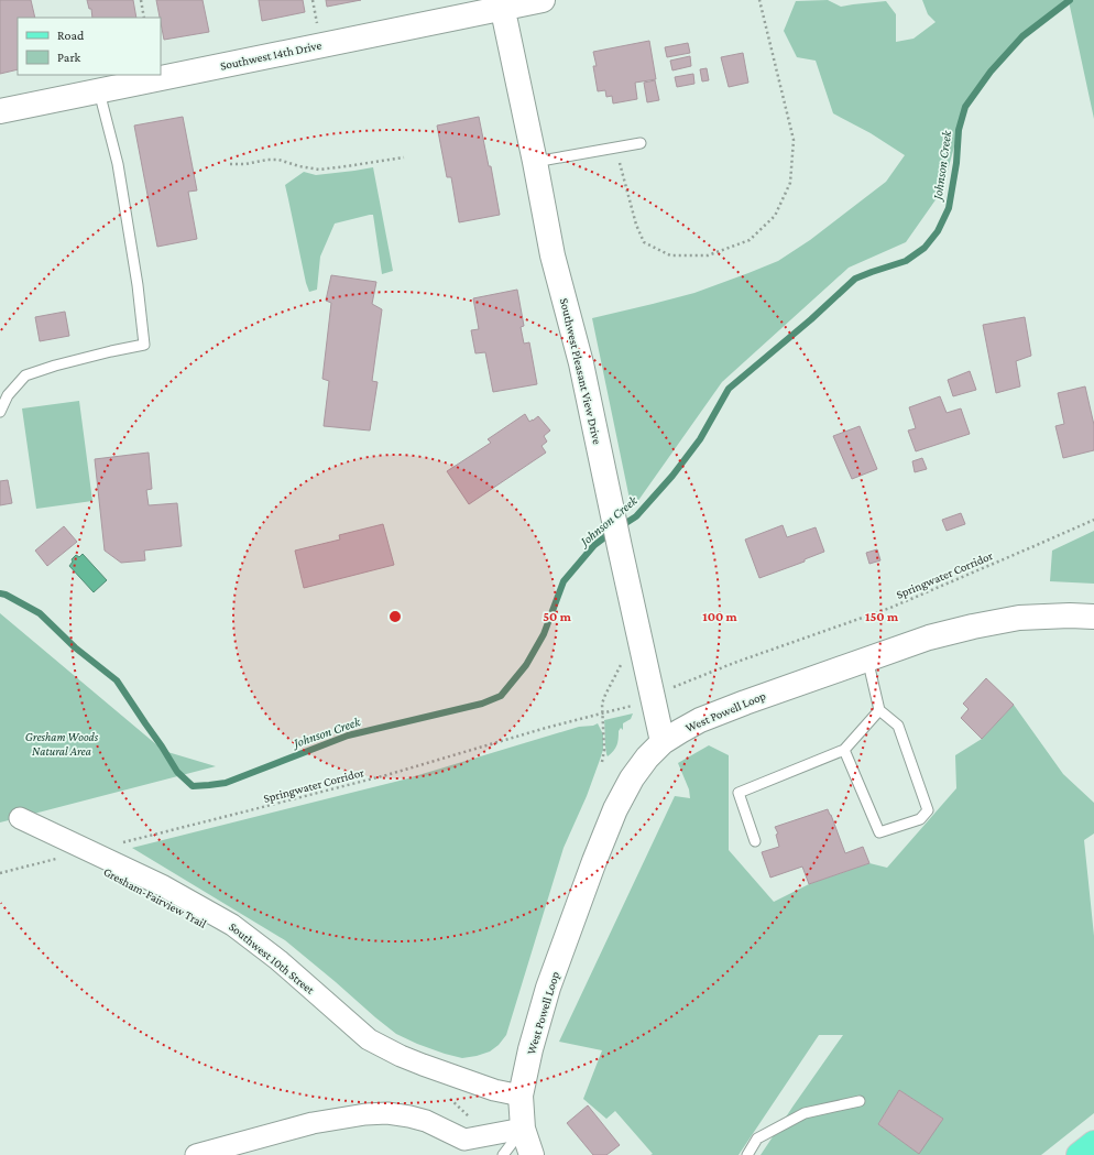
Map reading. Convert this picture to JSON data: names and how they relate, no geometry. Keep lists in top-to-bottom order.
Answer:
{
  "streets": {
    "street": [
      "Southwest 14th Drive",
      "Southwest Pleasant View Drive",
      "West Powell Loop",
      "Southwest 10th Street"
    ],
    "path": ["Springwater Corridor"]
  },
  "crossings": [
    ["Southwest 14th Drive", "Southwest Pleasant View Drive"],
    ["Southwest Pleasant View Drive", "West Powell Loop"],
    ["West Powell Loop", "Southwest 10th Street"]
  ],
  "water": ["Johnson Creek"],
  "parks": ["Gresham Woods Natural Area"],
  "legend": ["Road", "Park"],
  "rings": ["50 m", "100 m", "150 m"]
}
